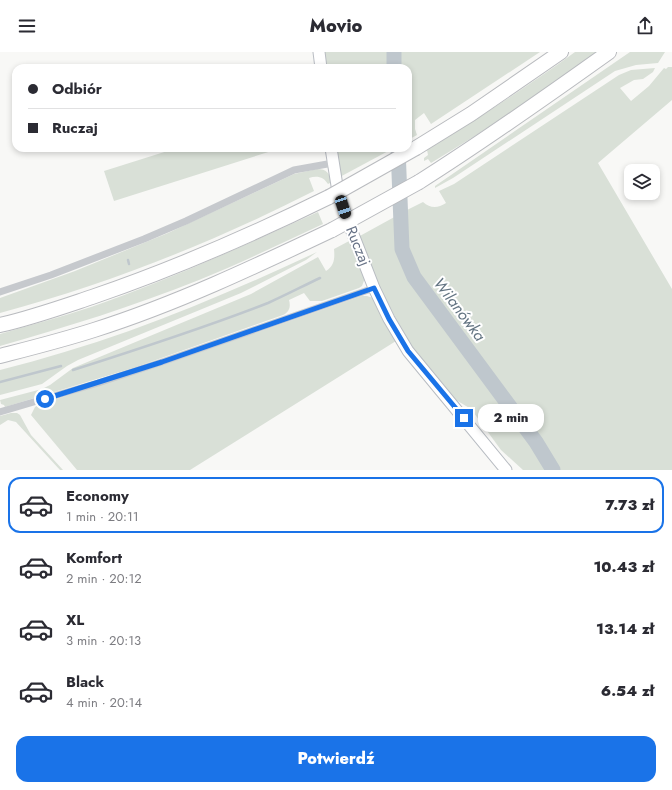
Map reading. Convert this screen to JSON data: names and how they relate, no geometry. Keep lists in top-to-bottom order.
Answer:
{
  "streets": {
    "street": ["Ruczaj"]
  },
  "water": ["Wilanówka"],
  "page": {
    "header": "Movio",
    "banner": ["Odbiór", "Ruczaj"],
    "bubble": "2 min",
    "list": [
      {
        "name": "Economy",
        "note": "1 min · 20:11",
        "value": "7.73 zł"
      },
      {
        "name": "Komfort",
        "note": "2 min · 20:12",
        "value": "10.43 zł"
      },
      {
        "name": "XL",
        "note": "3 min · 20:13",
        "value": "13.14 zł"
      },
      {
        "name": "Black",
        "note": "4 min · 20:14",
        "value": "6.54 zł"
      }
    ],
    "buttons": "Potwierdź"
  }
}
